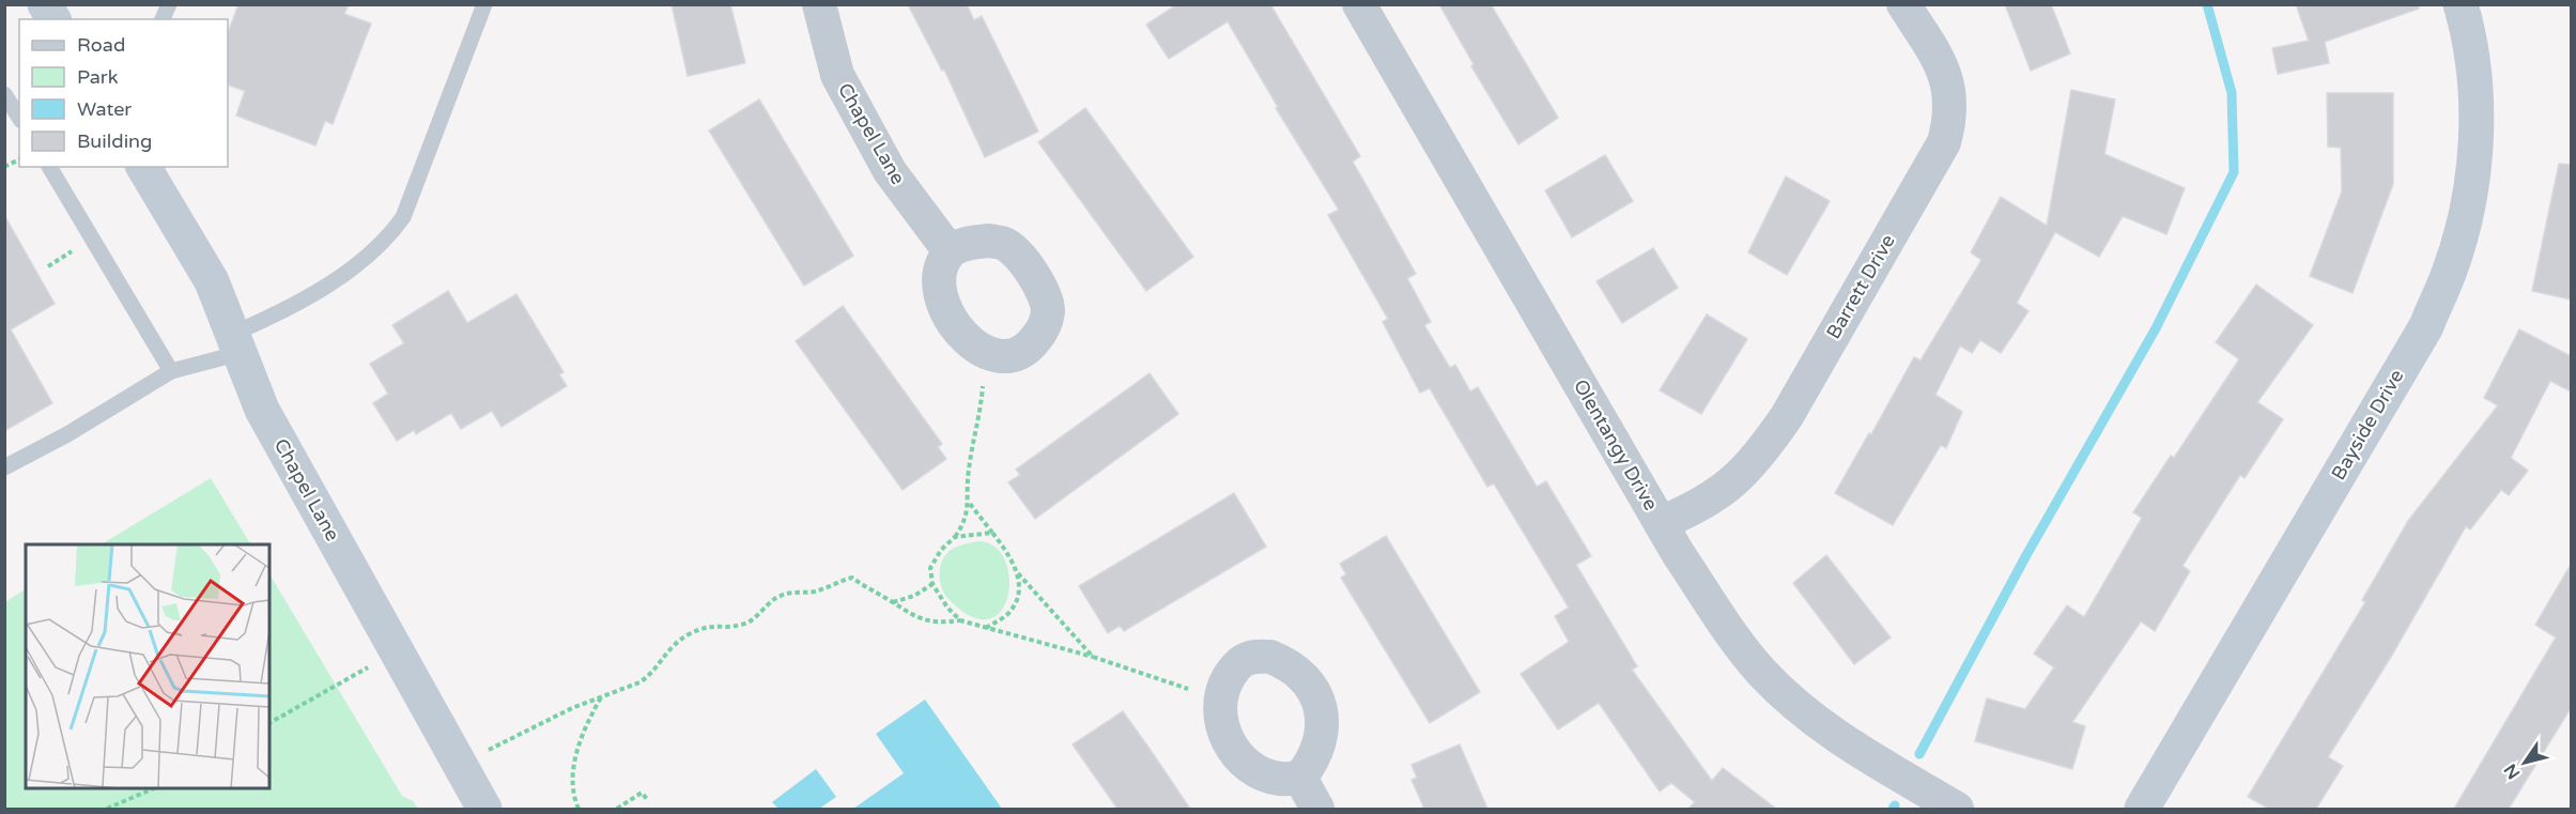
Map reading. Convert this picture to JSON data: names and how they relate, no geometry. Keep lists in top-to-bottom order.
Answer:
{
  "streets": {
    "street": [
      "Chapel Lane",
      "Barrett Drive",
      "Bayside Drive",
      "Olentangy Drive"
    ]
  },
  "crossings": [
    ["Barrett Drive", "Olentangy Drive"]
  ],
  "legend": [
    "Road",
    "Park",
    "Water",
    "Building"
  ],
  "north": "bottom left"
}
